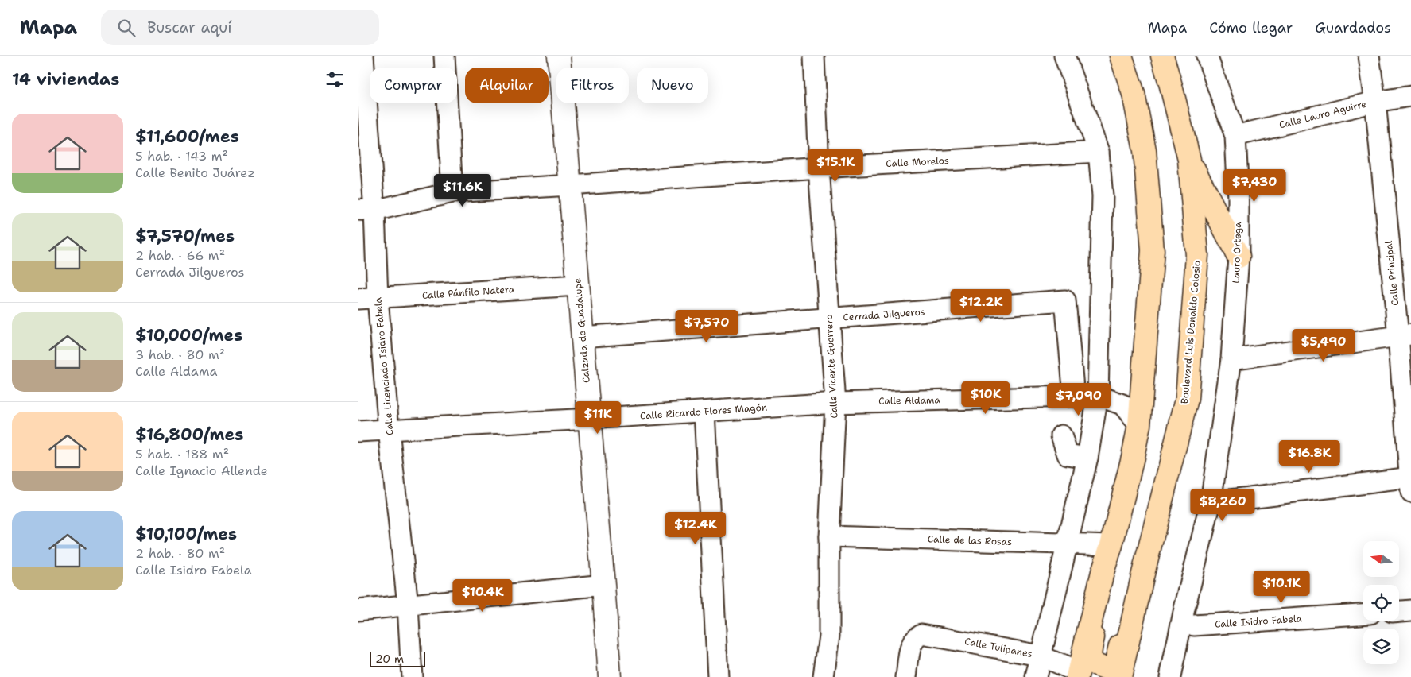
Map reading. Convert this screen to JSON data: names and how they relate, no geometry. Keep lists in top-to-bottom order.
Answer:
{
  "streets": {
    "highway": ["Boulevard Luis Donaldo Colosio"],
    "street": [
      "Calle Lauro Aguirre",
      "Calle Morelos",
      "Lauro Ortega",
      "Calle Principal",
      "Calle Pánfilo Natera",
      "Cerrada Jilgueros",
      "Calzada de Guadalupe",
      "Calle Licenciado Isidro Fabela",
      "Calle Vicente Guerrero",
      "Calle Aldama",
      "Calle Ricardo Flores Magón",
      "Calle de las Rosas",
      "Calle Isidro Fabela",
      "Calle Tulipanes"
    ]
  },
  "crossings": [
    ["Calle Lauro Aguirre", "Lauro Ortega"],
    ["Calle Lauro Aguirre", "Calle Principal"],
    ["Calle Morelos", "Calzada de Guadalupe"],
    ["Calle Morelos", "Calle Licenciado Isidro Fabela"],
    ["Calle Morelos", "Calle Vicente Guerrero"],
    ["Calle Pánfilo Natera", "Calzada de Guadalupe"],
    ["Calle Pánfilo Natera", "Calle Licenciado Isidro Fabela"],
    ["Cerrada Jilgueros", "Calzada de Guadalupe"],
    ["Cerrada Jilgueros", "Calle Vicente Guerrero"],
    ["Cerrada Jilgueros", "Calle Aldama"],
    ["Calzada de Guadalupe", "Calle Ricardo Flores Magón"],
    ["Calle Licenciado Isidro Fabela", "Calle Ricardo Flores Magón"],
    ["Calle Vicente Guerrero", "Calle Aldama"],
    ["Calle Vicente Guerrero", "Calle Ricardo Flores Magón"],
    ["Calle Vicente Guerrero", "Calle de las Rosas"],
    ["Calle Aldama", "Calle Ricardo Flores Magón"]
  ],
  "scale_bar": "20 m",
  "north": "left",
  "page": {
    "header": "Mapa",
    "search": "Buscar aquí",
    "nav": ["Mapa", "Cómo llegar", "Guardados"],
    "heading": "14 viviendas",
    "chip": [
      "Comprar",
      "Alquilar",
      "Filtros",
      "Nuevo"
    ],
    "list": [
      {
        "name": "$11,600/mes",
        "note": "5 hab. · 143 m² · Calle Benito Juárez"
      },
      {
        "name": "$7,570/mes",
        "note": "2 hab. · 66 m² · Cerrada Jilgueros"
      },
      {
        "name": "$10,000/mes",
        "note": "3 hab. · 80 m² · Calle Aldama"
      },
      {
        "name": "$16,800/mes",
        "note": "5 hab. · 188 m² · Calle Ignacio Allende"
      },
      {
        "name": "$10,100/mes",
        "note": "2 hab. · 80 m² · Calle Isidro Fabela"
      }
    ],
    "price": [
      "$15.1K",
      "$7,430",
      "$11.6K",
      "$12.2K",
      "$7,570",
      "$5,490",
      "$10K",
      "$7,090",
      "$11K",
      "$16.8K",
      "$8,260",
      "$12.4K",
      "$10.1K",
      "$10.4K"
    ],
    "scale": "20 m"
  }
}
